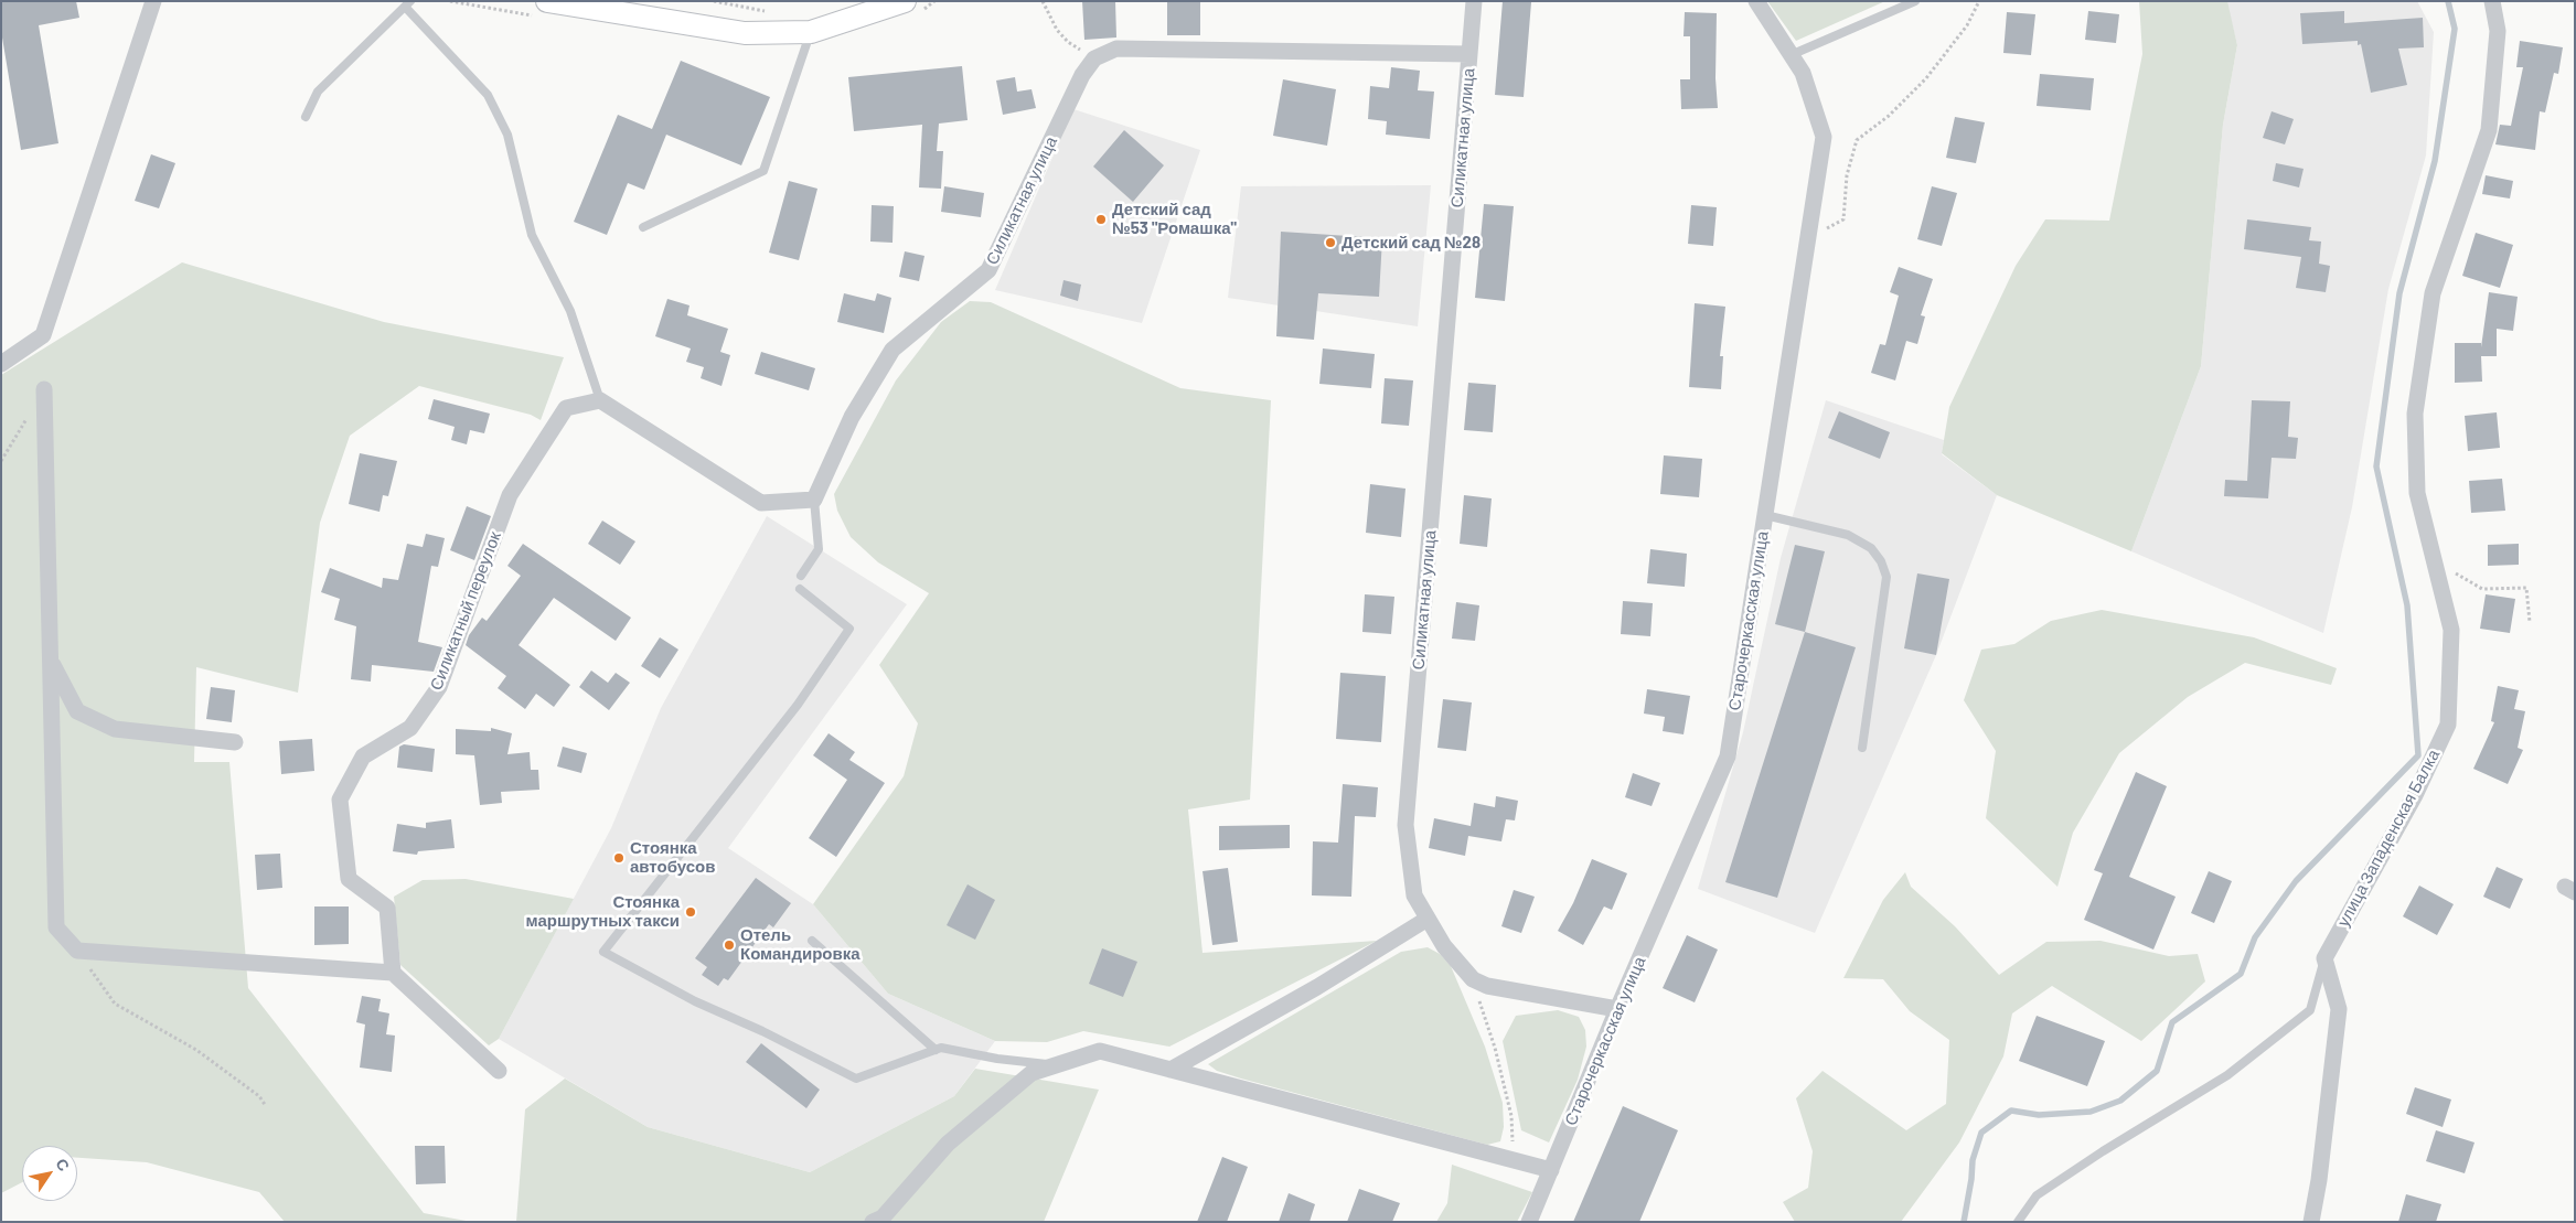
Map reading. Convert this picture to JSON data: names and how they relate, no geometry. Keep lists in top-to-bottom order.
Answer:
{
  "streets": {
    "street": [
      "Силикатная улица",
      "Силикатный переулок",
      "Старочеркасская улица",
      "улица Западенская Балка"
    ]
  },
  "places": [
    "Детский сад №53 \"Ромашка\"",
    "Детский сад №28",
    "Стоянка автобусов",
    "Стоянка маршрутных такси",
    "Отель Командировка"
  ],
  "north": "top right"
}
